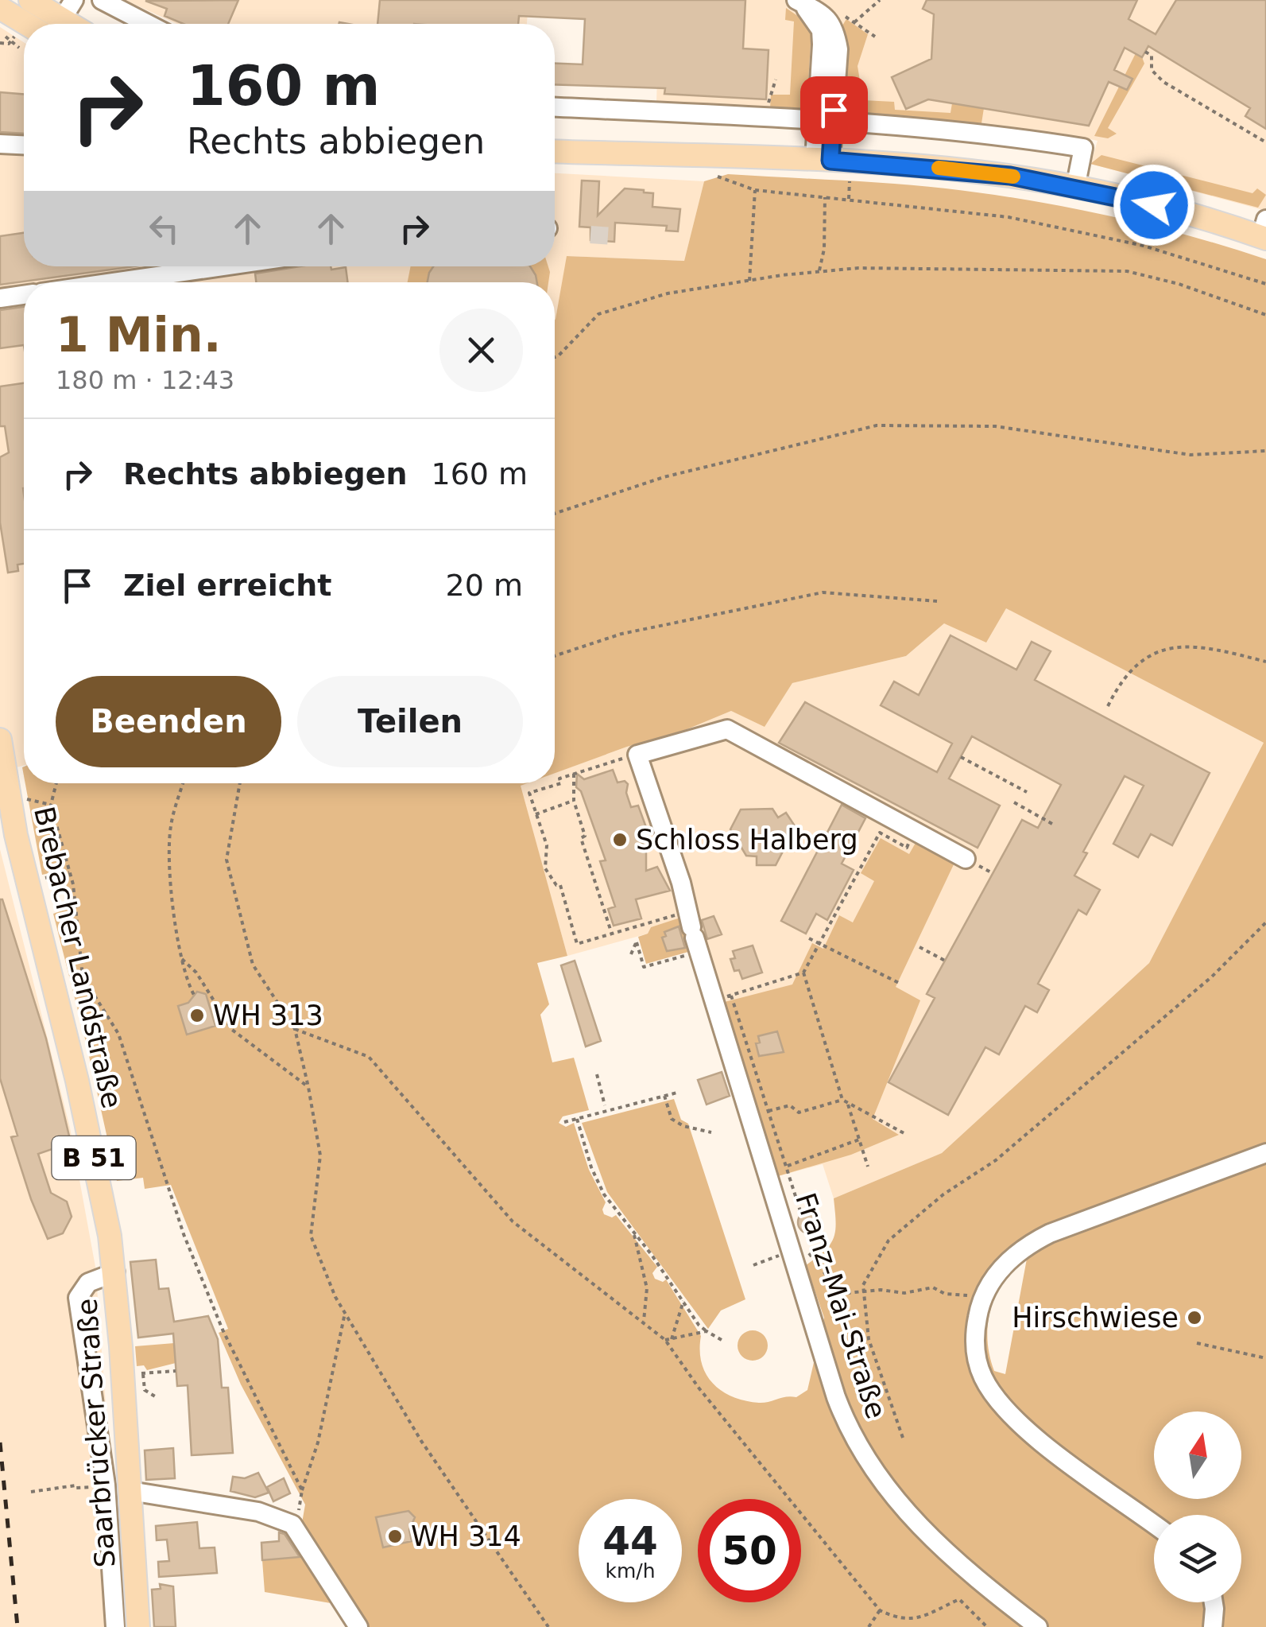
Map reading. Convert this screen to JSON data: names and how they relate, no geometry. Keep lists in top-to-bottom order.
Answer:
{
  "streets": {
    "main road": ["Brebacher Landstraße", "B 51", "Saarbrücker Straße"],
    "street": ["Franz-Mai-Straße"]
  },
  "crossings": [
    ["Brebacher Landstraße", "Saarbrücker Straße"]
  ],
  "places": [
    "Schloss Halberg",
    "WH 313",
    "Hirschwiese",
    "WH 314"
  ],
  "north": "top",
  "page": {
    "turn": ["160 m", "Rechts abbiegen"],
    "heading": ["1 Min.", "180 m · 12:43"],
    "list": [
      {
        "name": "Rechts abbiegen",
        "value": "160 m"
      },
      {
        "name": "Ziel erreicht",
        "value": "20 m"
      }
    ],
    "buttons": ["Beenden", "Teilen"],
    "speed": "44 km/h",
    "limit": "50"
  }
}
